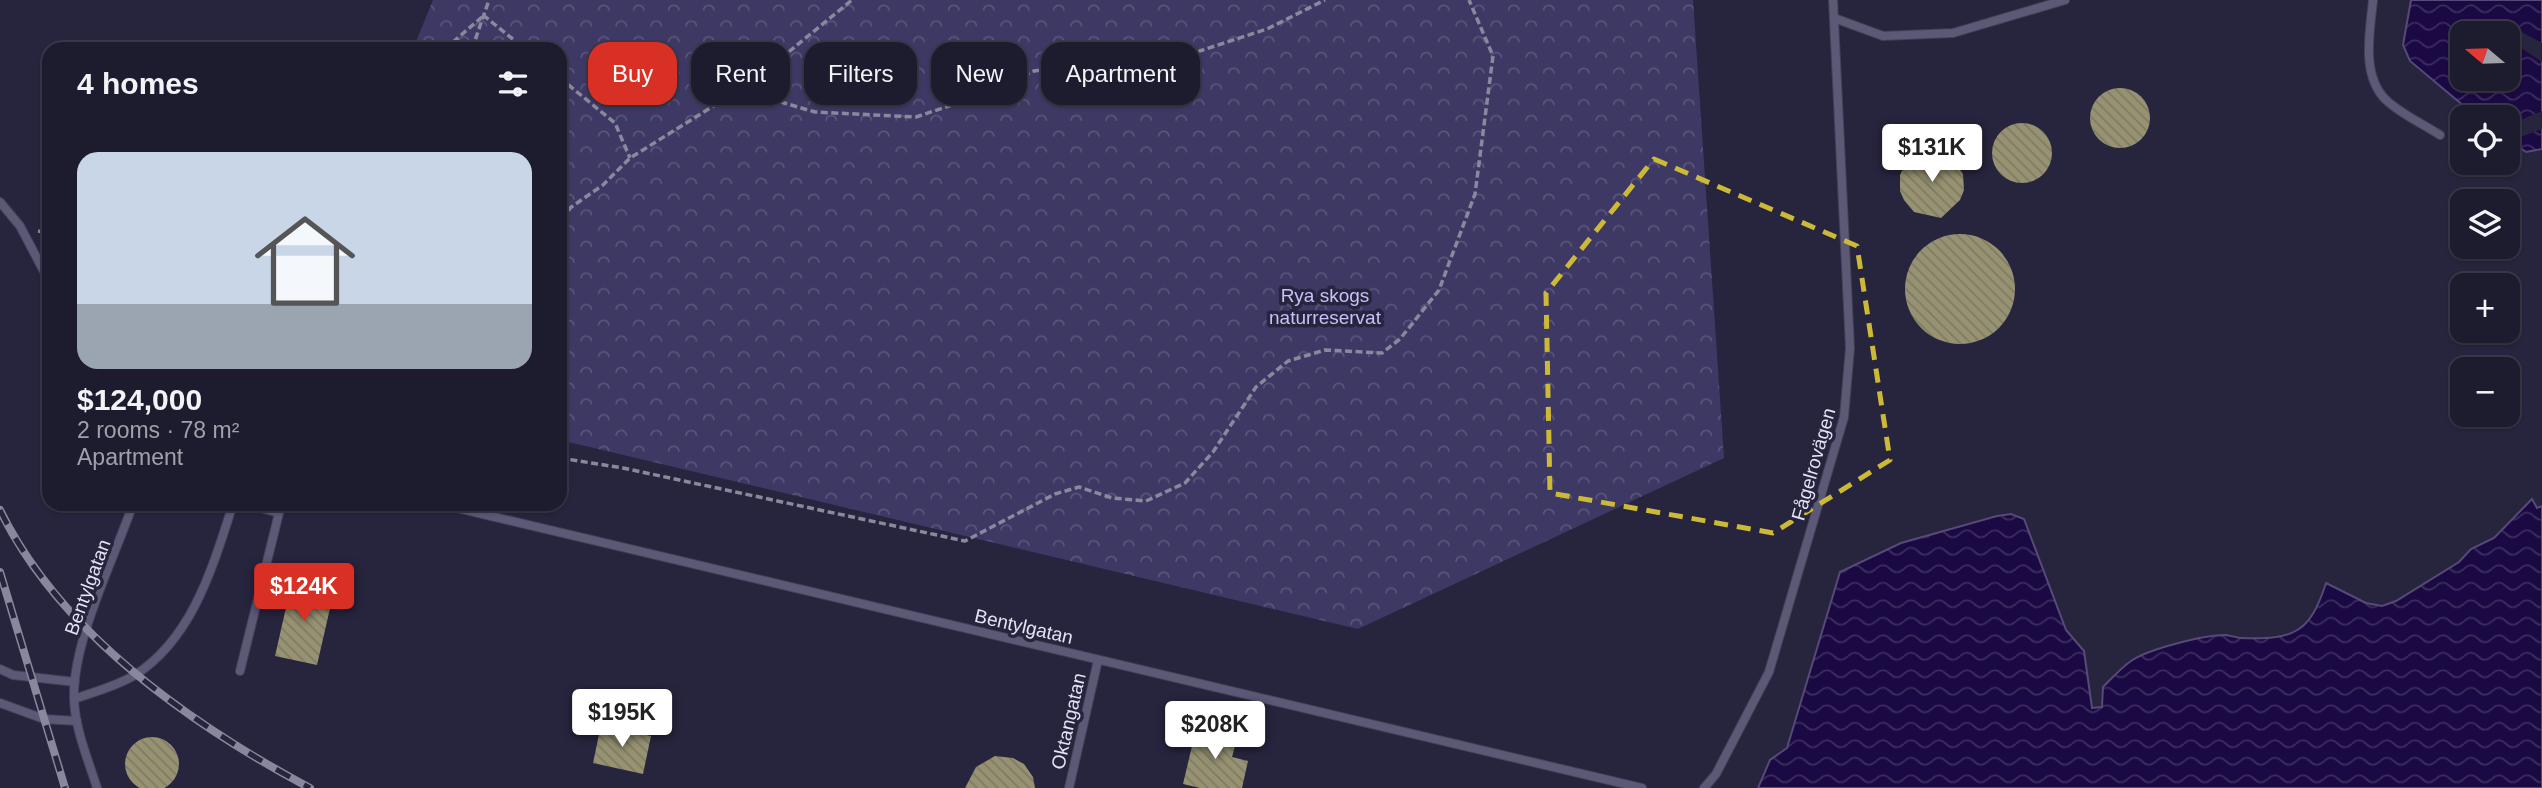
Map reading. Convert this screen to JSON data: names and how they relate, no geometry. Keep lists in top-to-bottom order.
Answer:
{
  "streets": {
    "lane": ["Fågelrovägen", "Bentylgatan", "Oktangatan"]
  },
  "crossings": [
    ["Bentylgatan", "Oktangatan"]
  ],
  "parks": ["Rya skogs naturreservat"],
  "north": "left",
  "page": {
    "map_buttons": ["+", "−"],
    "chip": [
      "Buy",
      "Rent",
      "Filters",
      "New",
      "Apartment"
    ],
    "heading": "4 homes",
    "price": [
      "$131K",
      "$124K",
      "$195K",
      "$208K"
    ],
    "list": [
      {
        "name": "$124,000",
        "note": "2 rooms · 78 m² · Apartment"
      }
    ]
  }
}
